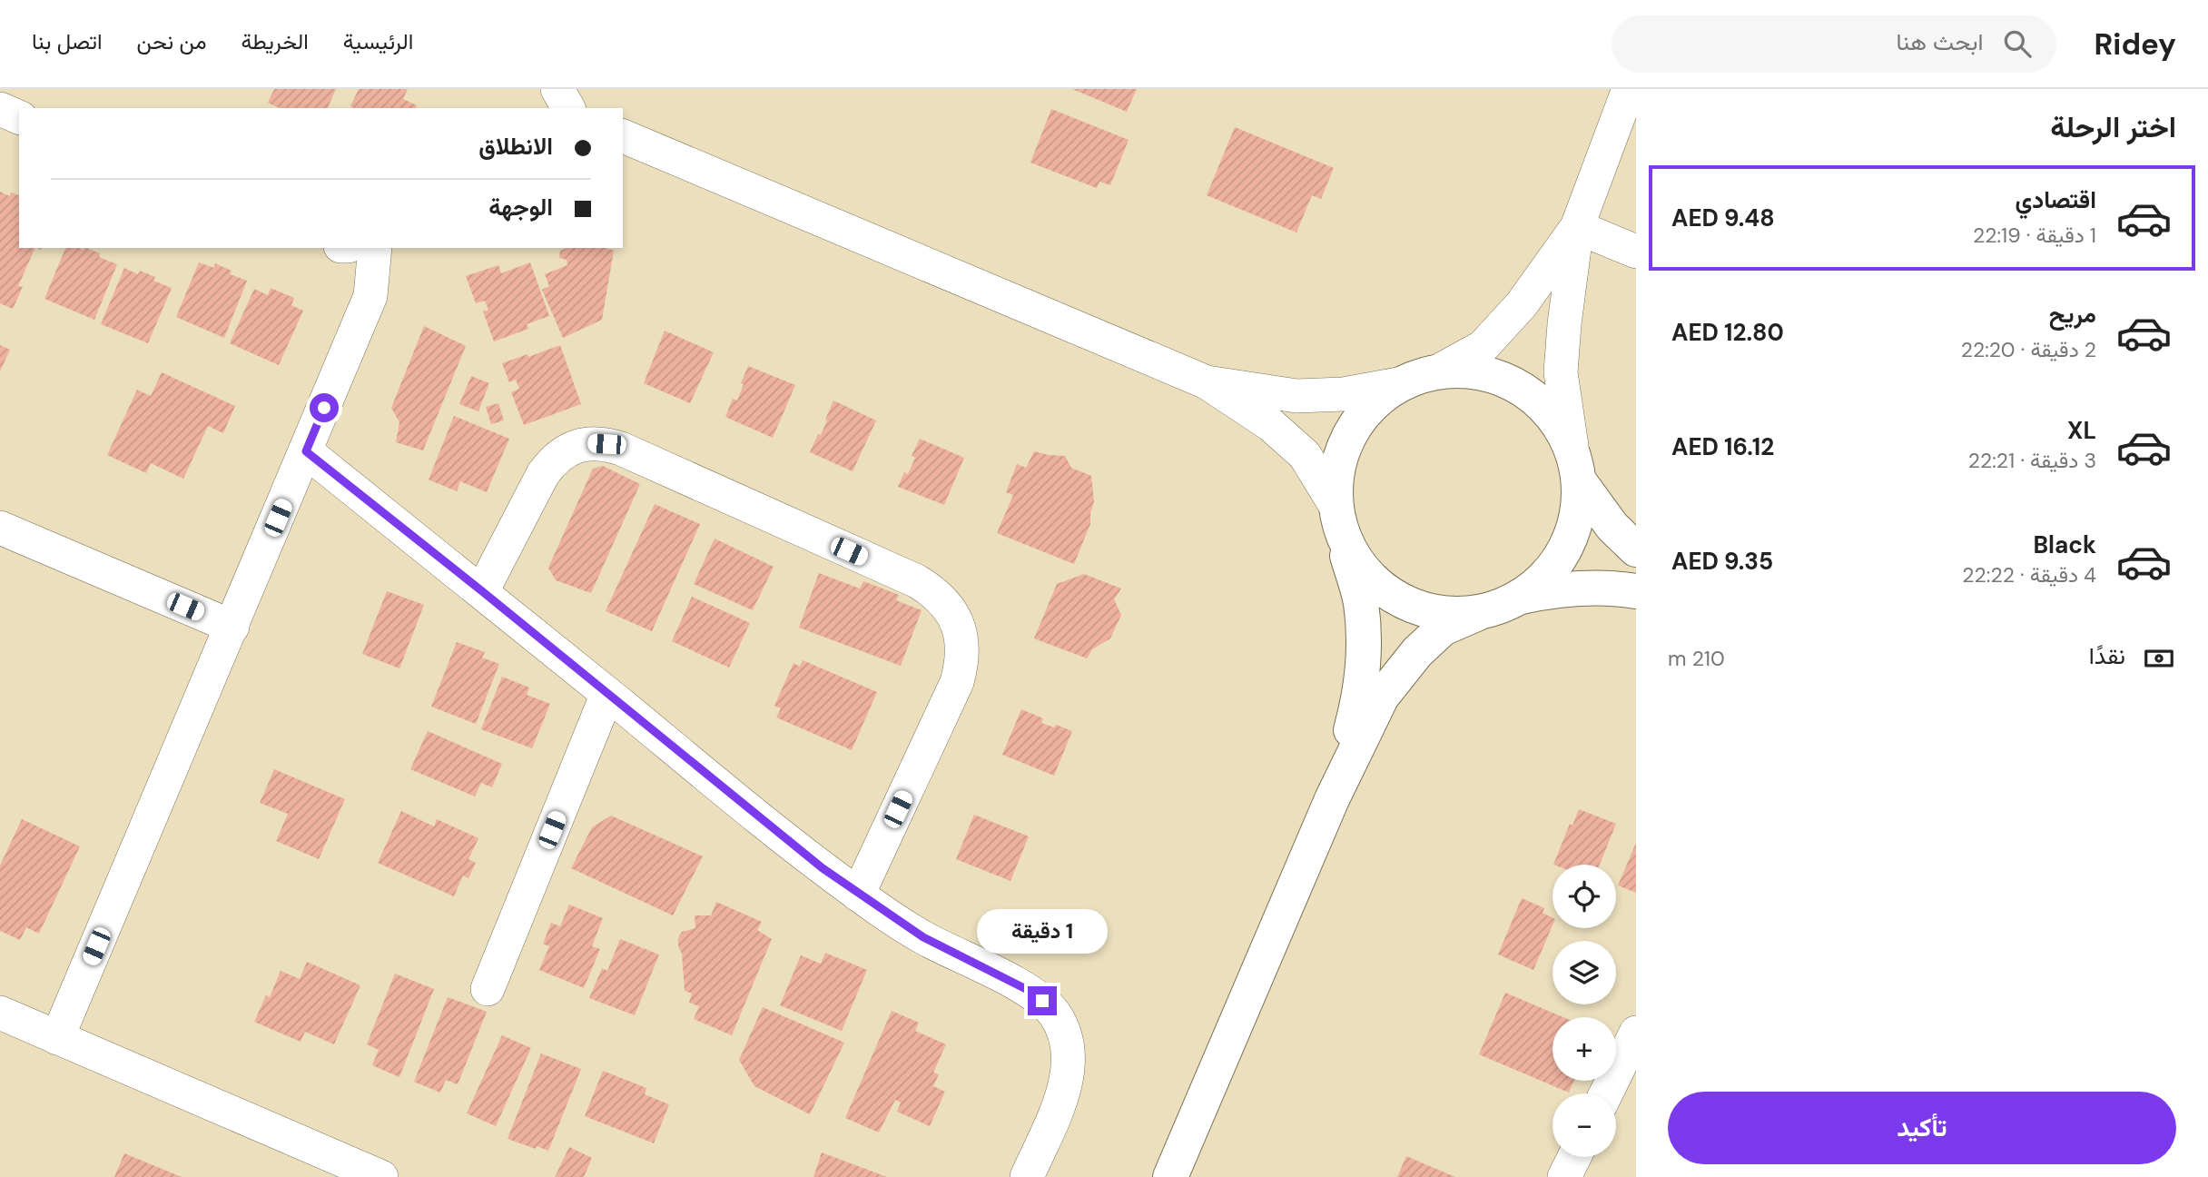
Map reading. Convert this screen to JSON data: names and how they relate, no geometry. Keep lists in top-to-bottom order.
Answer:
{
  "page": {
    "header": "Ridey",
    "search": "ابحث هنا",
    "nav": [
      "الرئيسية",
      "الخريطة",
      "من نحن",
      "اتصل بنا"
    ],
    "heading": "اختر الرحلة",
    "banner": ["الانطلاق", "الوجهة"],
    "list": [
      {
        "name": "اقتصادي",
        "note": "1 دقيقة · 22:19",
        "value": "AED 9.48"
      },
      {
        "name": "مريح",
        "note": "2 دقيقة · 22:20",
        "value": "AED 12.80"
      },
      {
        "name": "XL",
        "note": "3 دقيقة · 22:21",
        "value": "AED 16.12"
      },
      {
        "name": "Black",
        "note": "4 دقيقة · 22:22",
        "value": "AED 9.35"
      }
    ],
    "pay": ["نقدًا", "210 m"],
    "map_buttons": ["+", "−"],
    "bubble": "1 دقيقة",
    "buttons": "تأكيد"
  }
}
